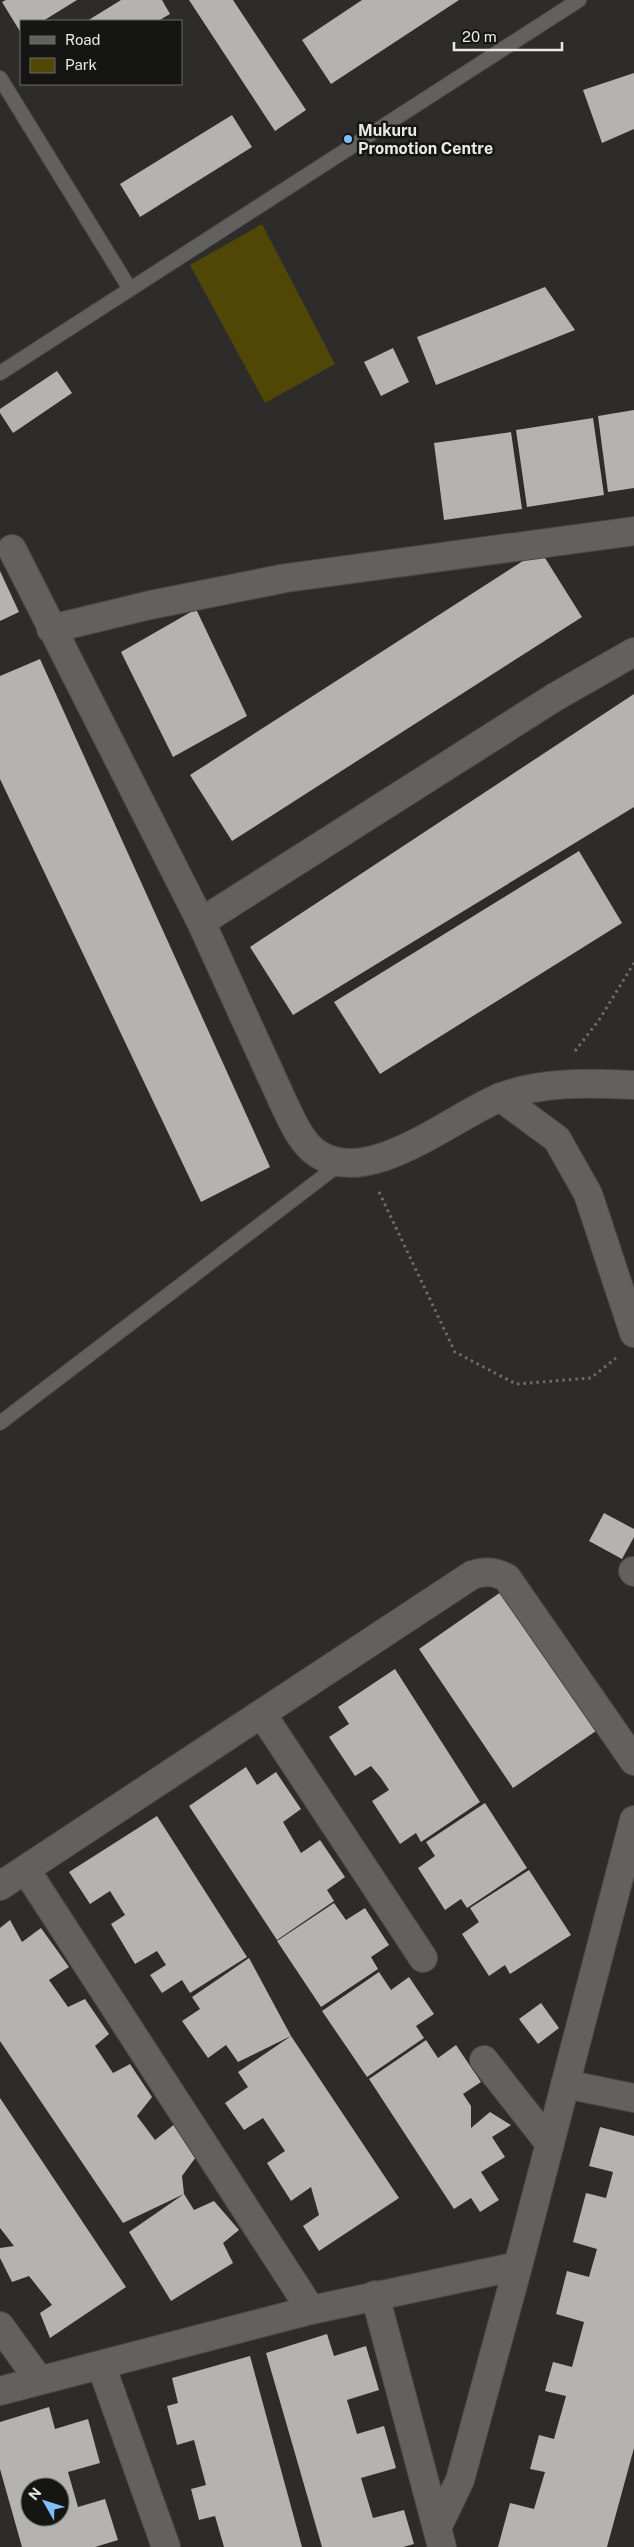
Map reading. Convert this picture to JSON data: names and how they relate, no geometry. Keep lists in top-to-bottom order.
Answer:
{
  "places": ["Mukuru Promotion Centre"],
  "legend": ["Road", "Park"],
  "scale_bar": "20 m",
  "north": "top left"
}
